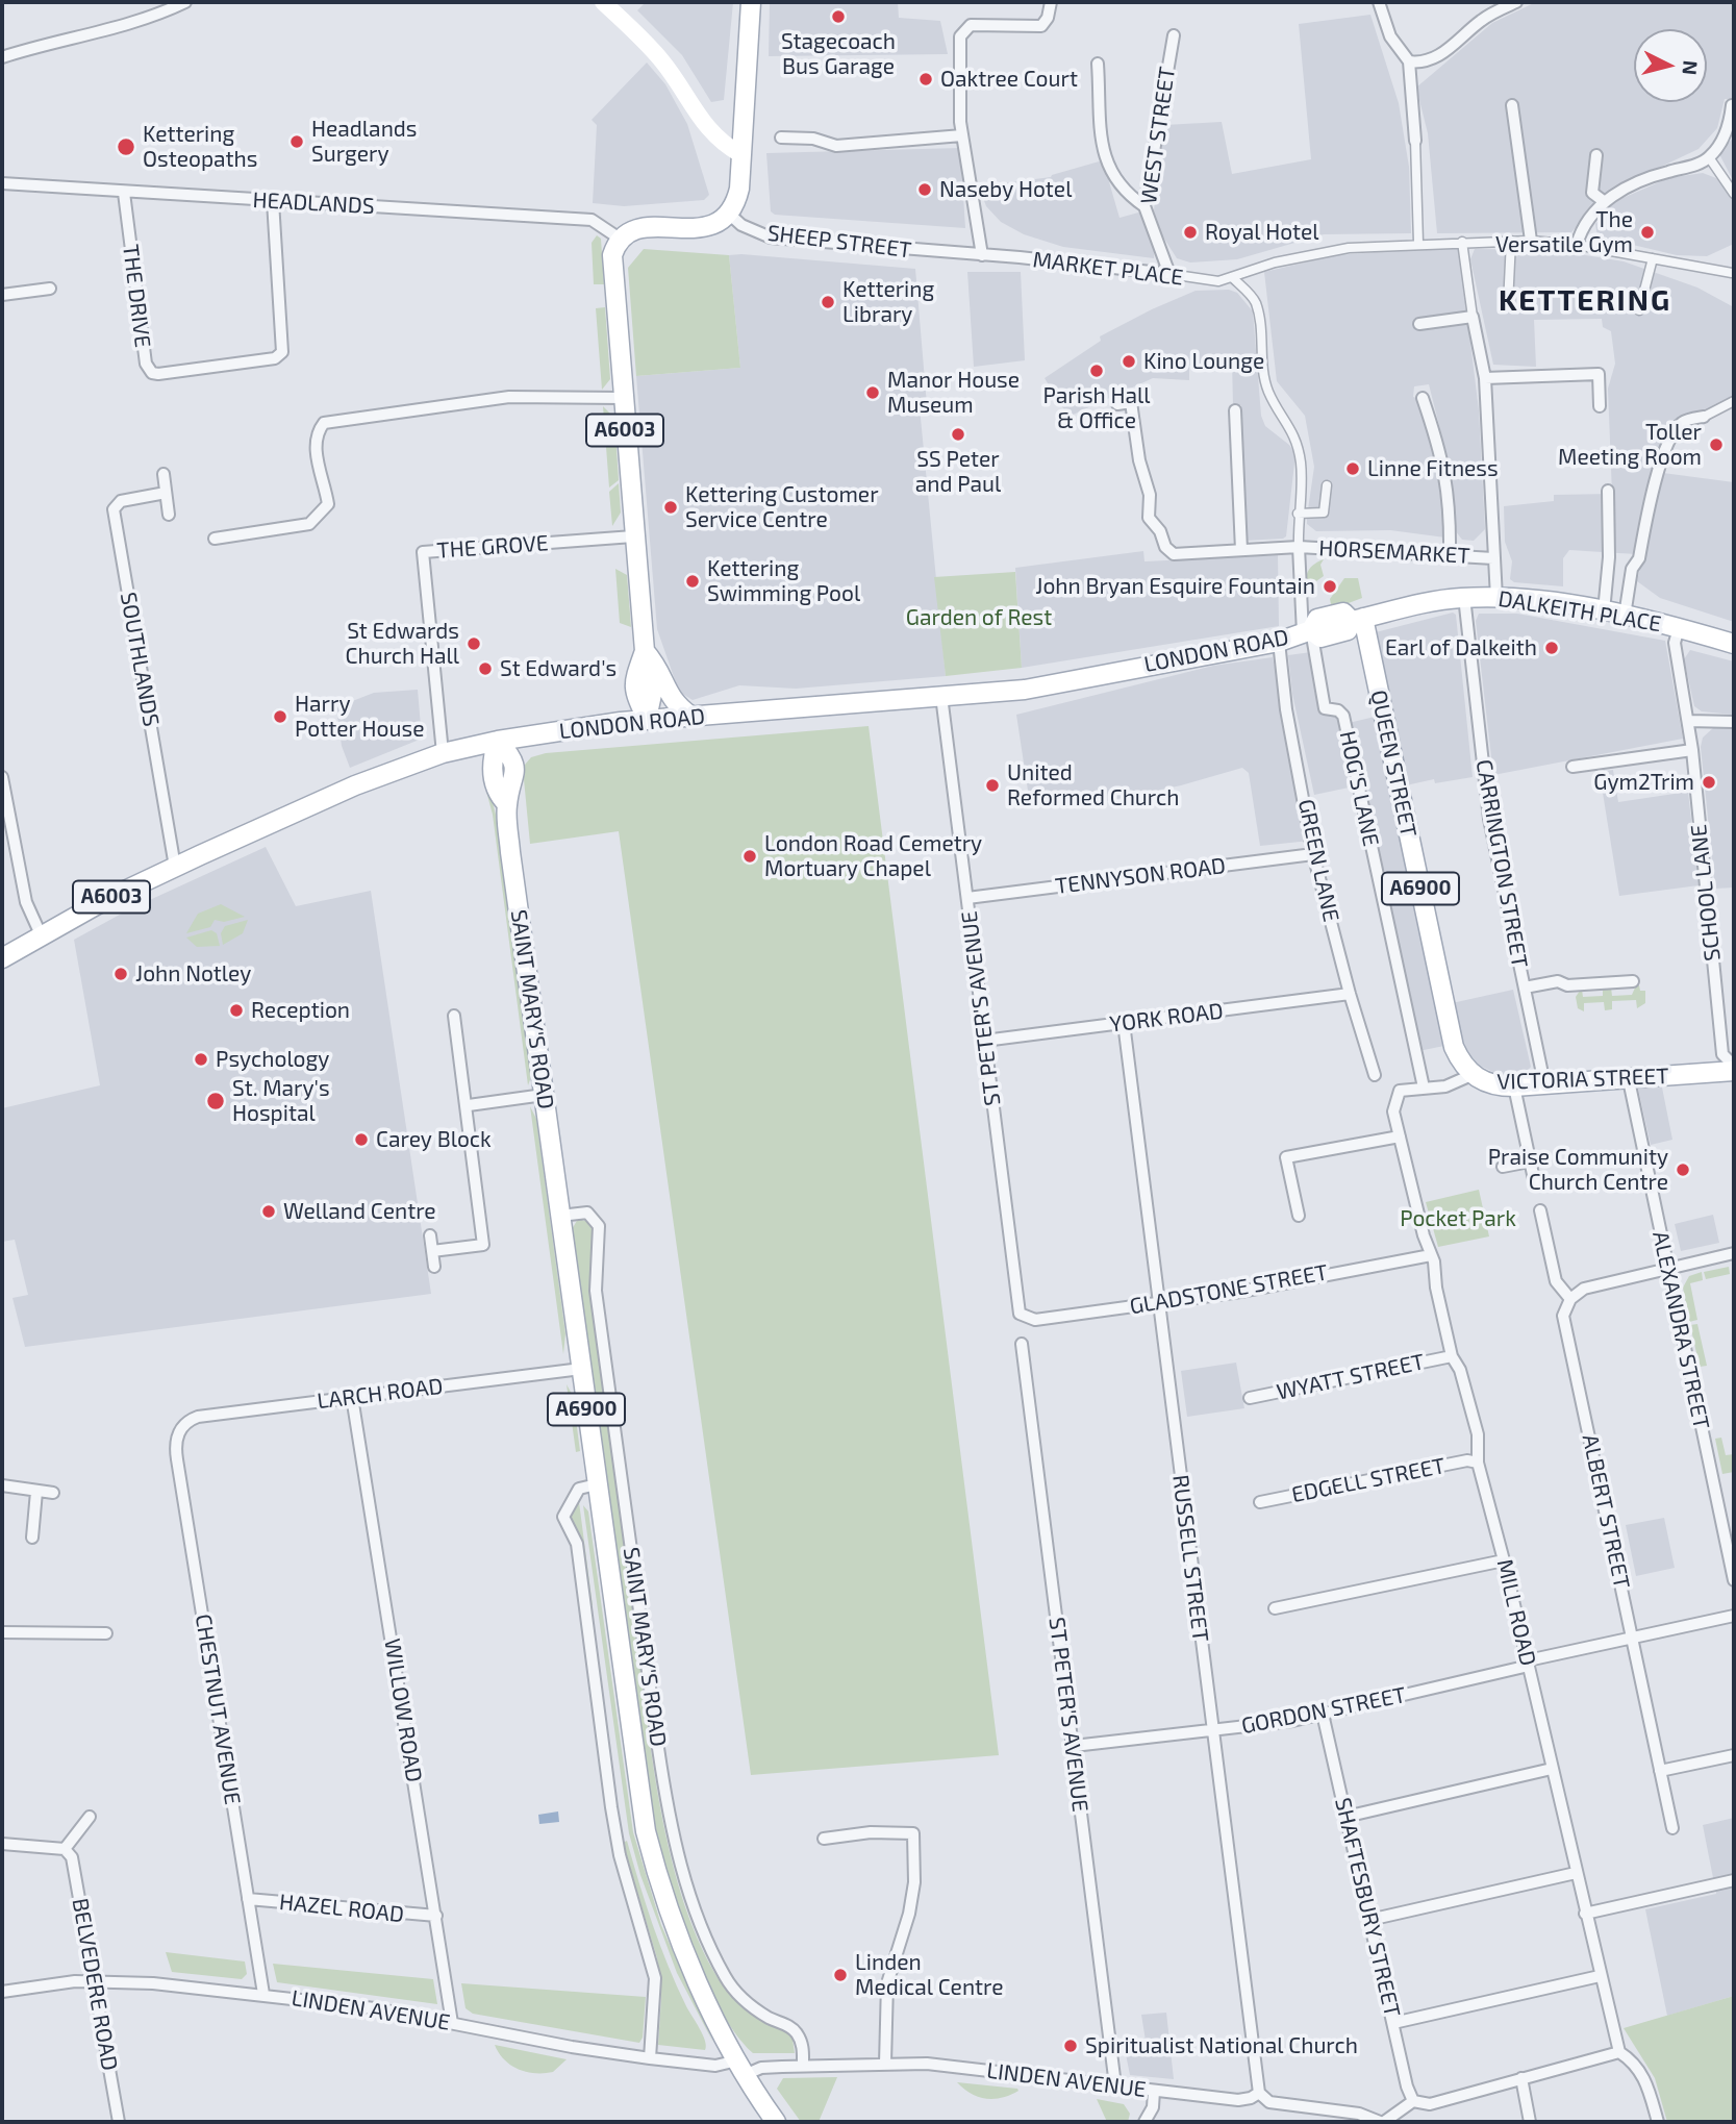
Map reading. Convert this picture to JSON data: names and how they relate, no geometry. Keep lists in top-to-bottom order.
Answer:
{
  "streets": {
    "main road": [
      "A6003",
      "HORSEMARKET",
      "DALKEITH PLACE",
      "LONDON ROAD",
      "QUEEN STREET",
      "A6900",
      "SAINT MARY'S ROAD",
      "VICTORIA STREET"
    ],
    "street": [
      "WEST STREET",
      "HEADLANDS",
      "SHEEP STREET",
      "MARKET PLACE",
      "THE DRIVE",
      "THE GROVE",
      "SOUTHLANDS",
      "HOG'S LANE",
      "GREEN LANE",
      "CARRINGTON STREET",
      "TENNYSON ROAD",
      "SCHOOL LANE",
      "ST PETER'S AVENUE",
      "YORK ROAD",
      "GLADSTONE STREET",
      "ALEXANDRA STREET",
      "WYATT STREET",
      "LARCH ROAD",
      "EDGELL STREET",
      "ALBERT STREET",
      "RUSSELL STREET",
      "MILL ROAD",
      "CHESTNUT AVENUE",
      "WILLOW ROAD",
      "GORDON STREET",
      "SHAFTESBURY STREET",
      "HAZEL ROAD",
      "BELVEDERE ROAD",
      "LINDEN AVENUE"
    ]
  },
  "crossings": [
    ["WEST STREET", "MARKET PLACE"],
    ["HEADLANDS", "THE DRIVE"],
    ["HEADLANDS", "A6003"],
    ["SHEEP STREET", "MARKET PLACE"],
    ["A6003", "THE GROVE"],
    ["A6003", "LONDON ROAD"],
    ["THE GROVE", "LONDON ROAD"],
    ["HORSEMARKET", "DALKEITH PLACE"],
    ["HORSEMARKET", "LONDON ROAD"],
    ["HORSEMARKET", "QUEEN STREET"],
    ["HORSEMARKET", "HOG'S LANE"],
    ["HORSEMARKET", "CARRINGTON STREET"],
    ["DALKEITH PLACE", "CARRINGTON STREET"],
    ["DALKEITH PLACE", "SCHOOL LANE"],
    ["LONDON ROAD", "SOUTHLANDS"],
    ["LONDON ROAD", "HOG'S LANE"],
    ["LONDON ROAD", "GREEN LANE"],
    ["LONDON ROAD", "ST PETER'S AVENUE"],
    ["LONDON ROAD", "SAINT MARY'S ROAD"],
    ["QUEEN STREET", "VICTORIA STREET"],
    ["HOG'S LANE", "VICTORIA STREET"],
    ["GREEN LANE", "TENNYSON ROAD"],
    ["GREEN LANE", "YORK ROAD"],
    ["CARRINGTON STREET", "VICTORIA STREET"],
    ["TENNYSON ROAD", "ST PETER'S AVENUE"],
    ["SCHOOL LANE", "VICTORIA STREET"],
    ["ST PETER'S AVENUE", "YORK ROAD"],
    ["ST PETER'S AVENUE", "GLADSTONE STREET"],
    ["ST PETER'S AVENUE", "GORDON STREET"],
    ["ST PETER'S AVENUE", "LINDEN AVENUE"],
    ["SAINT MARY'S ROAD", "LARCH ROAD"],
    ["SAINT MARY'S ROAD", "LINDEN AVENUE"],
    ["YORK ROAD", "RUSSELL STREET"],
    ["VICTORIA STREET", "ALEXANDRA STREET"],
    ["VICTORIA STREET", "MILL ROAD"],
    ["GLADSTONE STREET", "RUSSELL STREET"],
    ["GLADSTONE STREET", "MILL ROAD"],
    ["WYATT STREET", "MILL ROAD"],
    ["LARCH ROAD", "CHESTNUT AVENUE"],
    ["LARCH ROAD", "WILLOW ROAD"],
    ["EDGELL STREET", "MILL ROAD"],
    ["ALBERT STREET", "GORDON STREET"],
    ["RUSSELL STREET", "GORDON STREET"],
    ["RUSSELL STREET", "LINDEN AVENUE"],
    ["MILL ROAD", "GORDON STREET"],
    ["CHESTNUT AVENUE", "HAZEL ROAD"],
    ["CHESTNUT AVENUE", "LINDEN AVENUE"],
    ["WILLOW ROAD", "HAZEL ROAD"],
    ["WILLOW ROAD", "LINDEN AVENUE"],
    ["GORDON STREET", "SHAFTESBURY STREET"],
    ["SHAFTESBURY STREET", "LINDEN AVENUE"],
    ["BELVEDERE ROAD", "LINDEN AVENUE"]
  ],
  "districts": ["KETTERING"],
  "parks": ["Garden of Rest", "Pocket Park"],
  "places": [
    "Stagecoach Bus Garage",
    "Oaktree Court",
    "Headlands Surgery",
    "Kettering Osteopaths",
    "Naseby Hotel",
    "Royal Hotel",
    "The Versatile Gym",
    "Kettering Library",
    "Kino Lounge",
    "Parish Hall & Office",
    "Manor House Museum",
    "SS Peter and Paul",
    "Toller Meeting Room",
    "Linne Fitness",
    "Kettering Customer Service Centre",
    "Kettering Swimming Pool",
    "John Bryan Esquire Fountain",
    "St Edwards Church Hall",
    "Earl of Dalkeith",
    "St Edward's",
    "Harry Potter House",
    "Gym2Trim",
    "United Reformed Church",
    "London Road Cemetry Mortuary Chapel",
    "John Notley",
    "Reception",
    "Psychology",
    "St. Mary's Hospital",
    "Carey Block",
    "Praise Community Church Centre",
    "Welland Centre",
    "Linden Medical Centre",
    "Spiritualist National Church"
  ],
  "north": "right"
}
